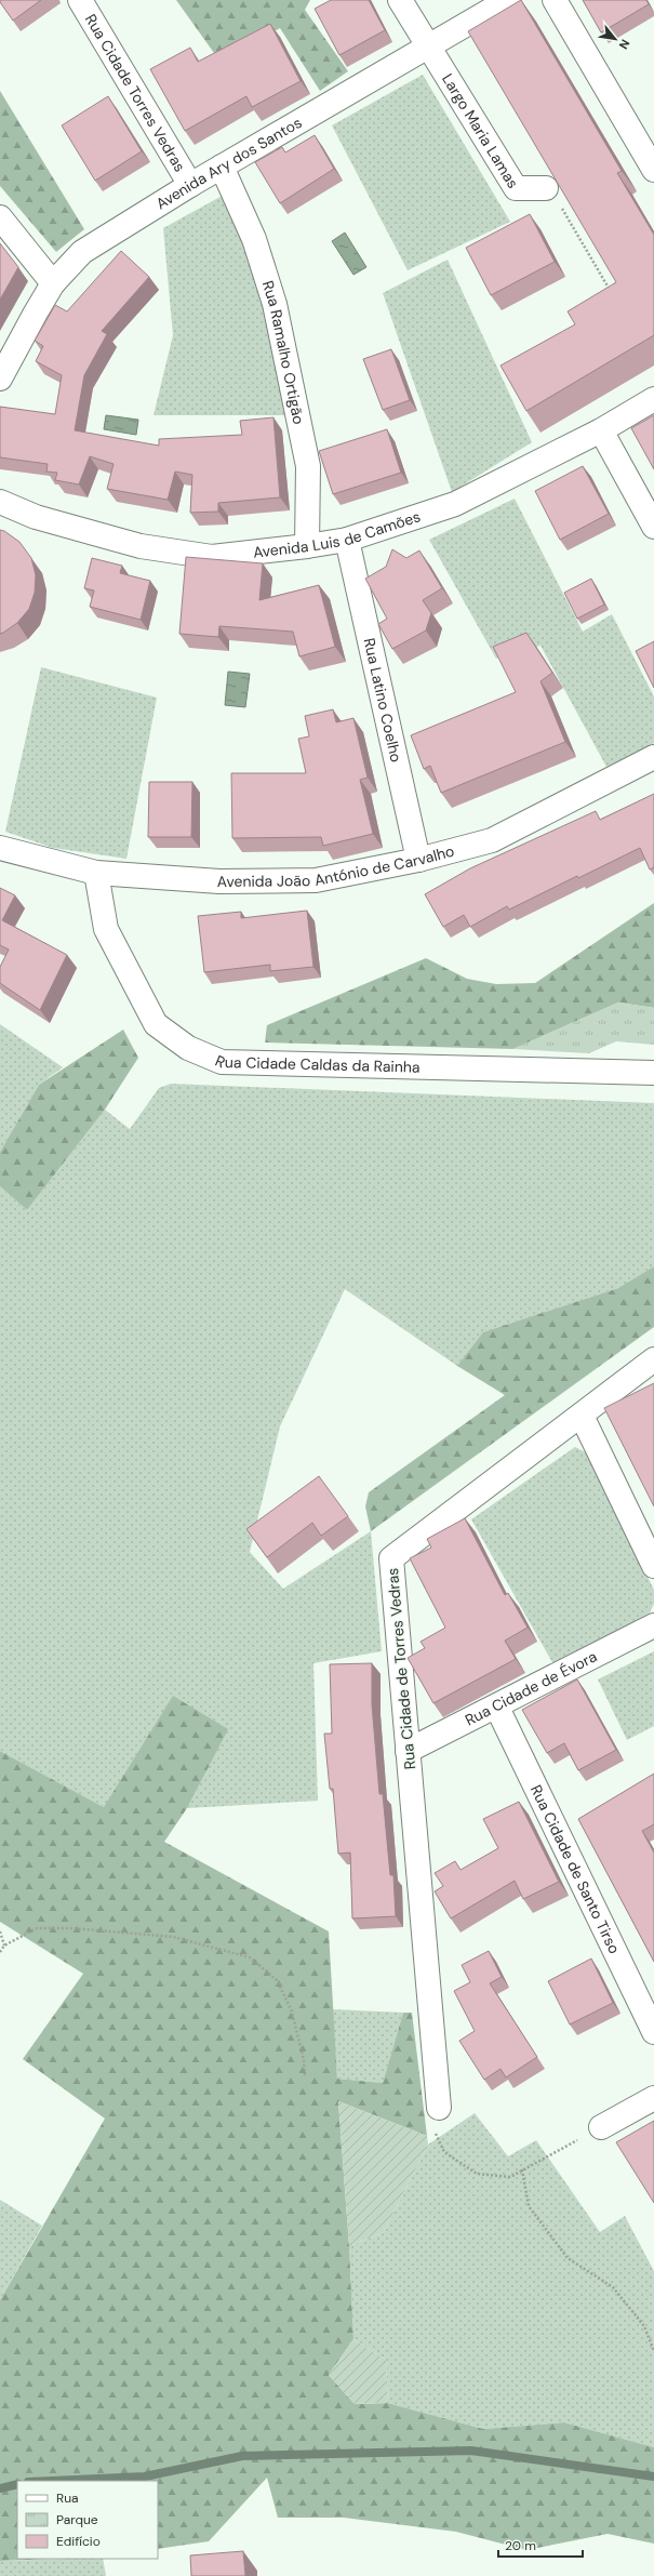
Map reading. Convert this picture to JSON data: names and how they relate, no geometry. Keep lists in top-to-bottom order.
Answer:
{
  "streets": {
    "street": [
      "Rua Cidade Torres Vedras",
      "Largo Maria Lamas",
      "Avenida Ary dos Santos",
      "Rua Ramalho Ortigão",
      "Avenida Luis de Camões",
      "Rua Latino Coelho",
      "Avenida João António de Carvalho",
      "Rua Cidade Caldas da Rainha",
      "Rua Cidade de Torres Vedras",
      "Rua Cidade de Évora",
      "Rua Cidade de Santo Tirso"
    ]
  },
  "crossings": [
    ["Rua Cidade Torres Vedras", "Avenida Ary dos Santos"],
    ["Largo Maria Lamas", "Avenida Ary dos Santos"],
    ["Avenida Ary dos Santos", "Rua Ramalho Ortigão"],
    ["Rua Ramalho Ortigão", "Avenida Luis de Camões"],
    ["Avenida Luis de Camões", "Rua Latino Coelho"],
    ["Rua Latino Coelho", "Avenida João António de Carvalho"],
    ["Avenida João António de Carvalho", "Rua Cidade Caldas da Rainha"],
    ["Rua Cidade de Torres Vedras", "Rua Cidade de Évora"],
    ["Rua Cidade de Évora", "Rua Cidade de Santo Tirso"]
  ],
  "legend": ["Rua", "Parque", "Edifício"],
  "scale_bar": "20 m",
  "north": "bottom right"
}
